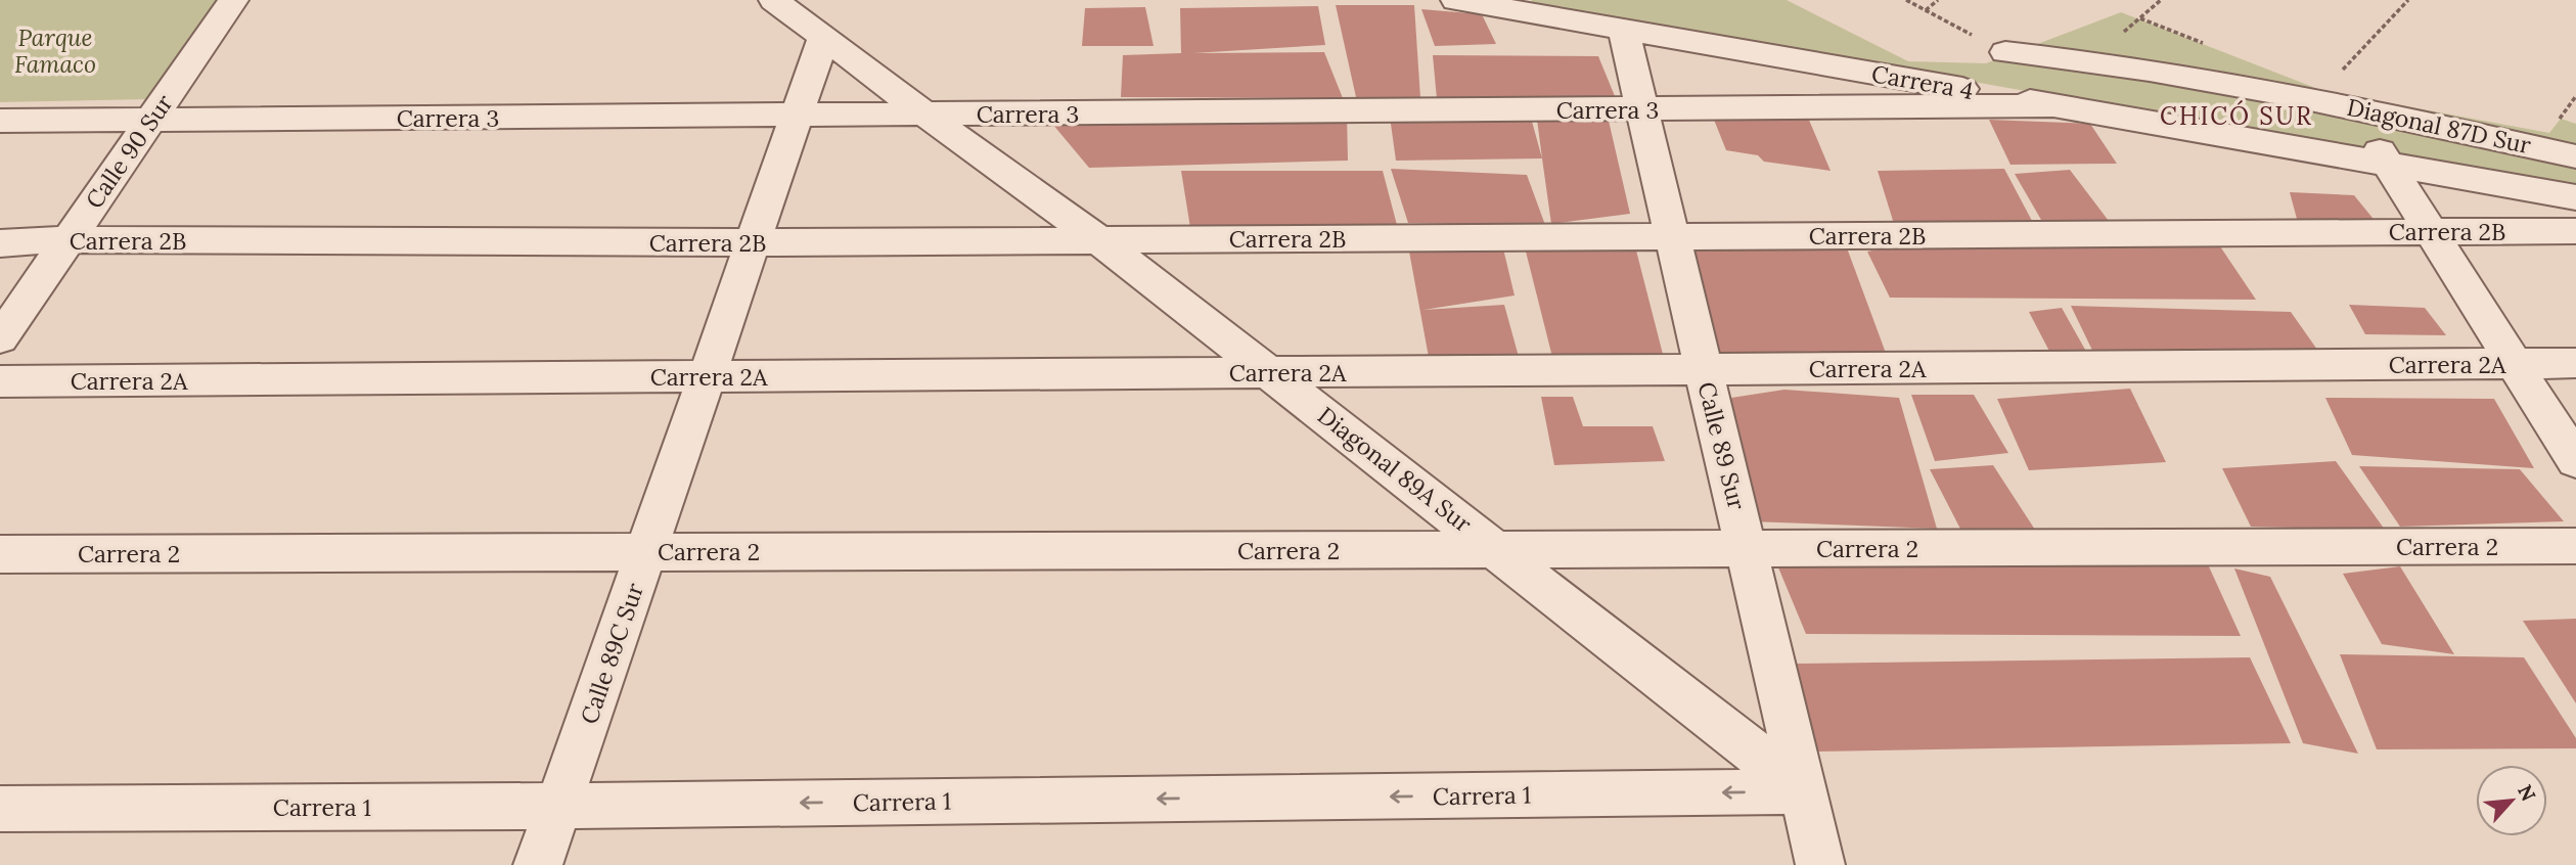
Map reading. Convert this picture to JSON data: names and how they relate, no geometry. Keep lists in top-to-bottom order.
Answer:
{
  "streets": {
    "street": [
      "Carrera 4",
      "Carrera 3",
      "Diagonal 87D Sur",
      "Calle 90 Sur",
      "Carrera 2B",
      "Carrera 2A",
      "Calle 89 Sur",
      "Diagonal 89A Sur",
      "Carrera 2",
      "Calle 89C Sur",
      "Carrera 1"
    ]
  },
  "crossings": [
    ["Carrera 4", "Carrera 3"],
    ["Carrera 4", "Diagonal 87D Sur"],
    ["Carrera 4", "Calle 89 Sur"],
    ["Carrera 3", "Calle 90 Sur"],
    ["Carrera 3", "Calle 89 Sur"],
    ["Carrera 3", "Diagonal 89A Sur"],
    ["Carrera 3", "Calle 89C Sur"],
    ["Calle 90 Sur", "Carrera 2B"],
    ["Carrera 2B", "Calle 89 Sur"],
    ["Carrera 2B", "Diagonal 89A Sur"],
    ["Carrera 2B", "Calle 89C Sur"],
    ["Carrera 2A", "Calle 89 Sur"],
    ["Carrera 2A", "Diagonal 89A Sur"],
    ["Carrera 2A", "Calle 89C Sur"],
    ["Calle 89 Sur", "Diagonal 89A Sur"],
    ["Calle 89 Sur", "Carrera 2"],
    ["Calle 89 Sur", "Carrera 1"],
    ["Diagonal 89A Sur", "Carrera 2"],
    ["Diagonal 89A Sur", "Calle 89C Sur"],
    ["Diagonal 89A Sur", "Carrera 1"],
    ["Carrera 2", "Calle 89C Sur"],
    ["Calle 89C Sur", "Carrera 1"]
  ],
  "one_way": ["Carrera 1"],
  "districts": ["CHICÓ SUR"],
  "parks": ["Parque Famaco"],
  "north": "top right"
}
